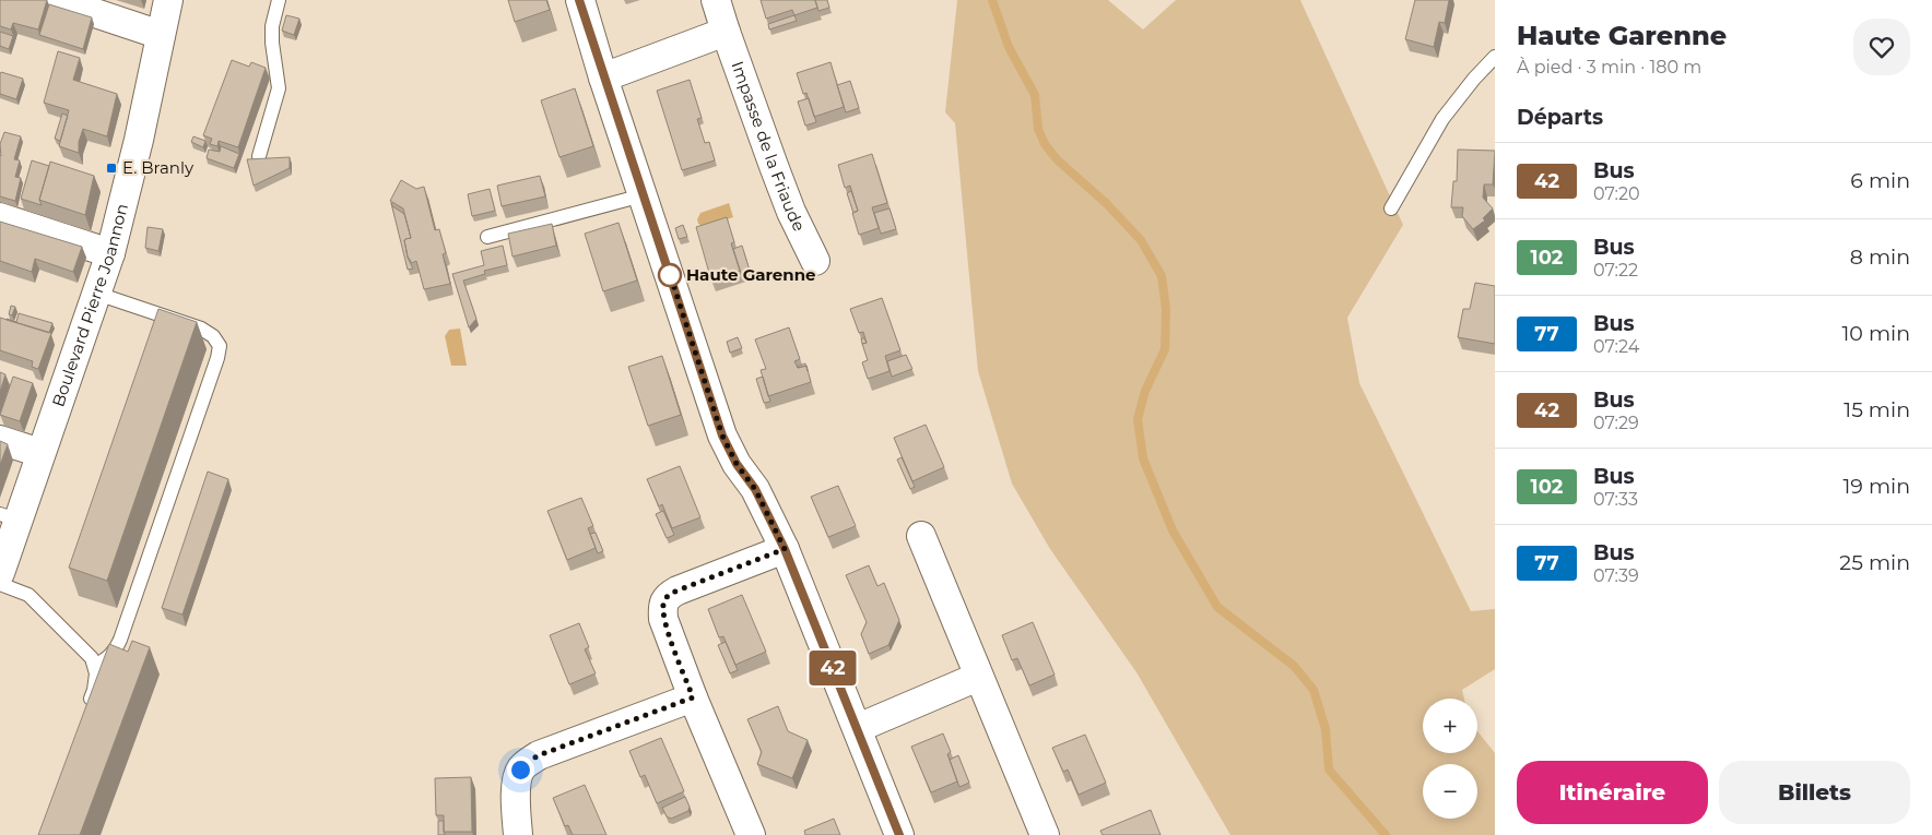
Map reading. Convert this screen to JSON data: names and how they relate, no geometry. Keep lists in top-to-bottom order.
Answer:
{
  "streets": {
    "street": ["Impasse de la Friaude", "Boulevard Pierre Joannon"]
  },
  "places": {
    "transit": ["E. Branly"],
    "other": ["Haute Garenne"]
  },
  "lines": ["bus line 42"],
  "page": {
    "on_map": "42",
    "heading": [
      ["Haute Garenne", "À pied · 3 min · 180 m"],
      "Départs"
    ],
    "list": [
      {
        "mark": "42",
        "name": "Bus",
        "note": "07:20",
        "value": "6 min"
      },
      {
        "mark": "102",
        "name": "Bus",
        "note": "07:22",
        "value": "8 min"
      },
      {
        "mark": "77",
        "name": "Bus",
        "note": "07:24",
        "value": "10 min"
      },
      {
        "mark": "42",
        "name": "Bus",
        "note": "07:29",
        "value": "15 min"
      },
      {
        "mark": "102",
        "name": "Bus",
        "note": "07:33",
        "value": "19 min"
      },
      {
        "mark": "77",
        "name": "Bus",
        "note": "07:39",
        "value": "25 min"
      }
    ],
    "map_buttons": ["+", "−"],
    "buttons": ["Itinéraire", "Billets"]
  }
}
